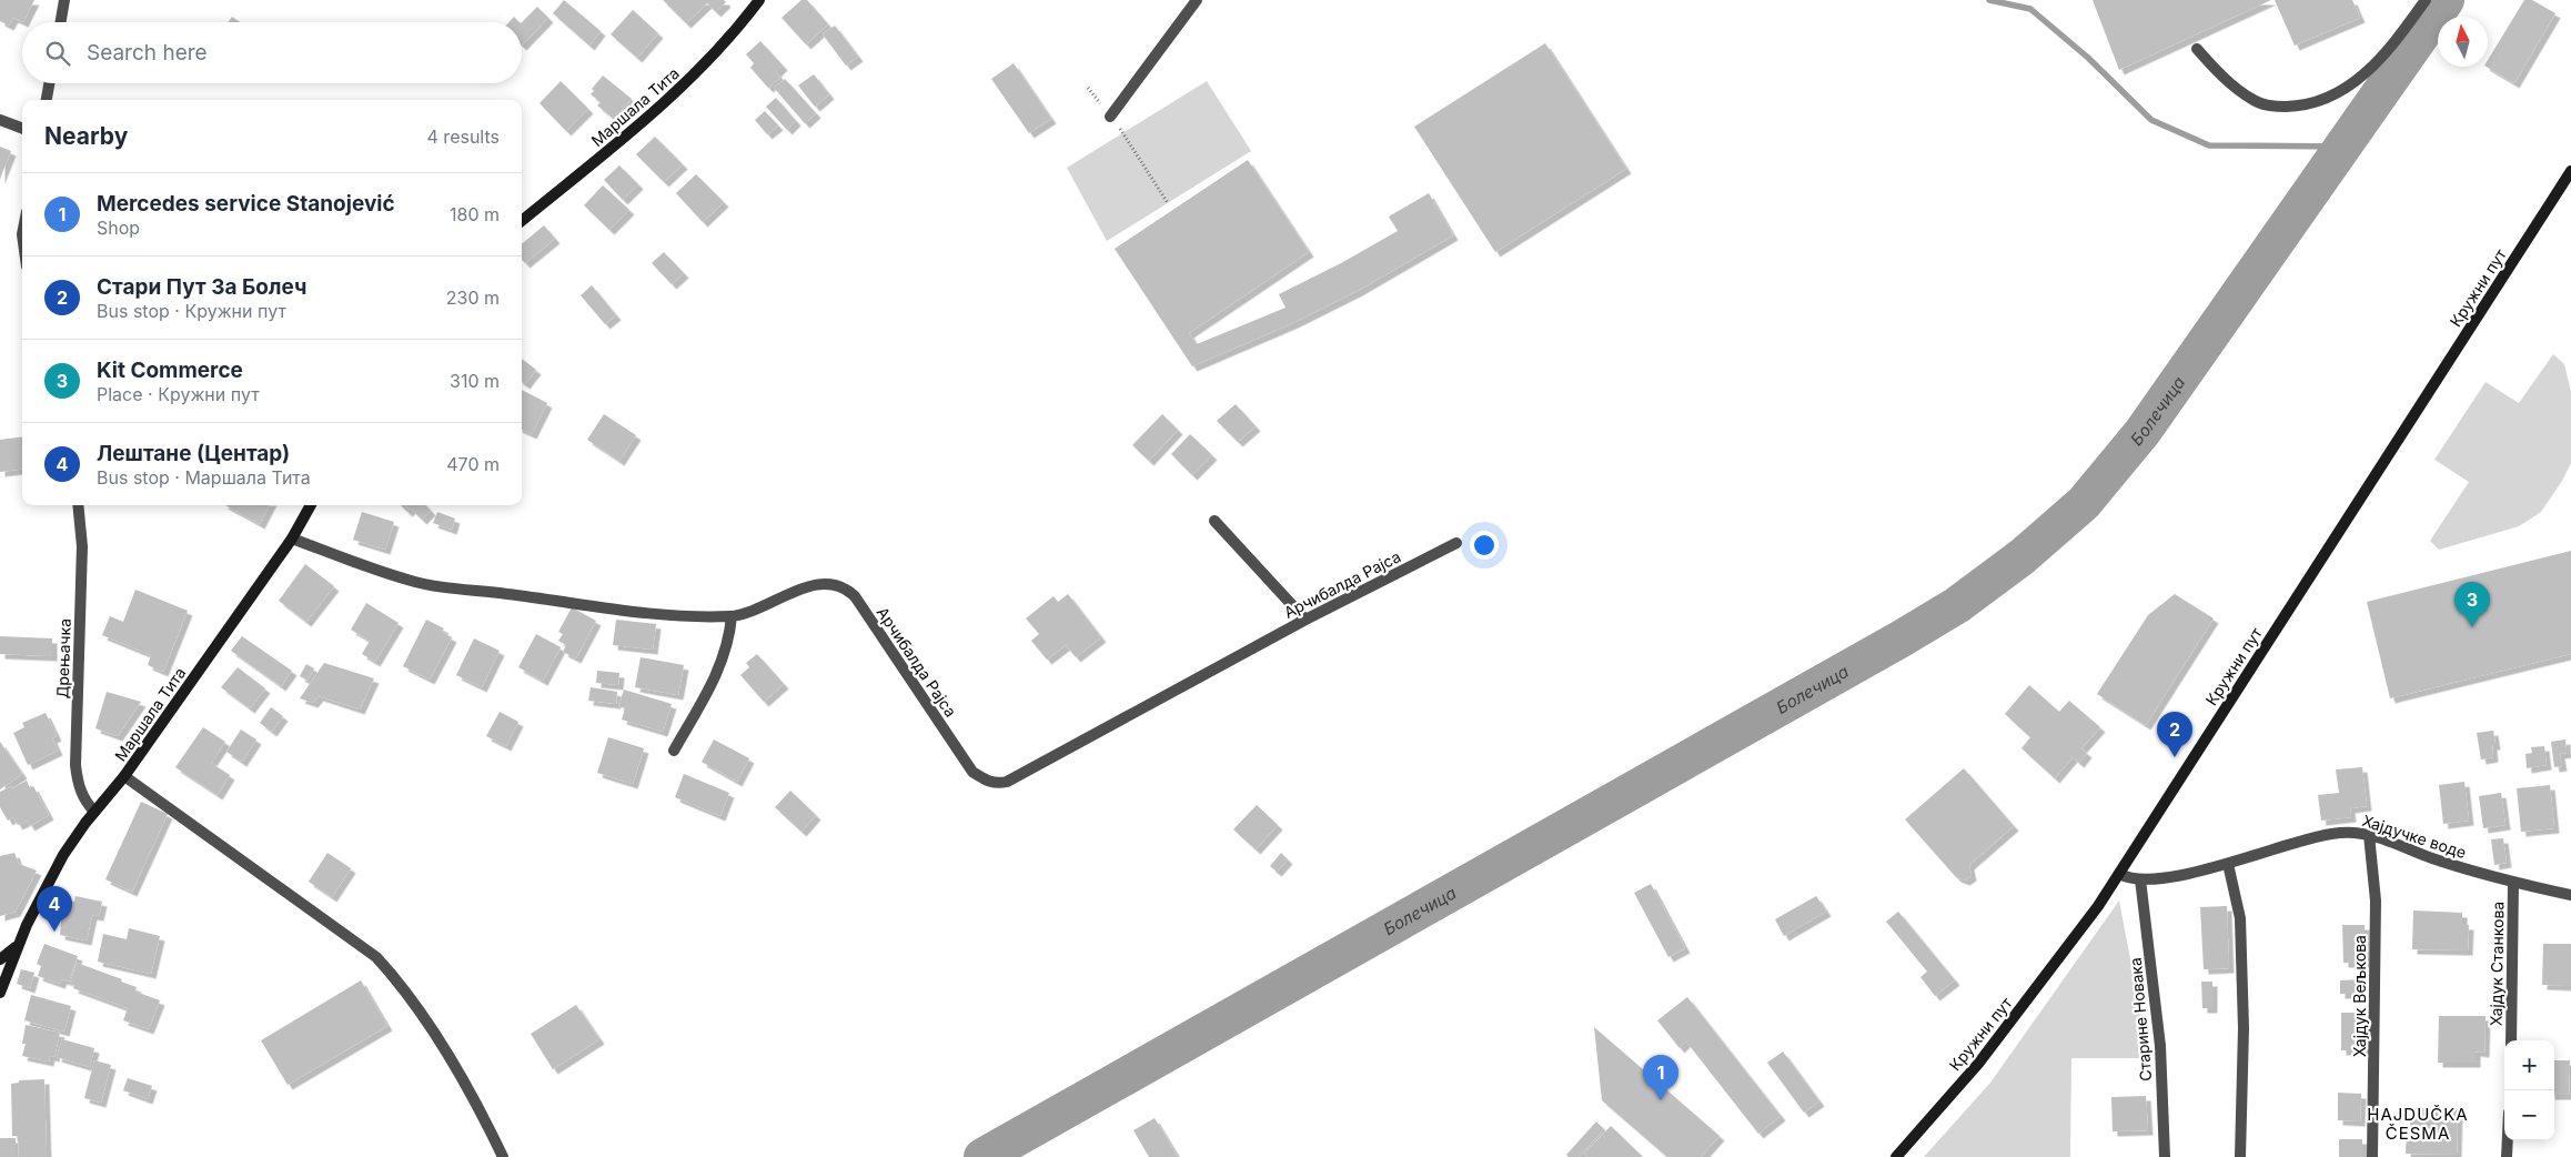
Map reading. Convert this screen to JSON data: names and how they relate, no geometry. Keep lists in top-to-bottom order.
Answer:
{
  "streets": {
    "main road": ["Маршала Тита", "Кружни пут"],
    "street": [
      "Арчибалда Рајса",
      "Дрењачка",
      "Хајдучке воде",
      "Хајдук Станкова",
      "Хајдук Вељкова",
      "Старине Новака"
    ]
  },
  "crossings": [
    ["Маршала Тита", "Арчибалда Рајса"],
    ["Маршала Тита", "Дрењачка"],
    ["Кружни пут", "Хајдучке воде"],
    ["Хајдучке воде", "Хајдук Станкова"],
    ["Хајдучке воде", "Хајдук Вељкова"],
    ["Хајдучке воде", "Старине Новака"]
  ],
  "districts": ["HAJDUČKA ČESMA"],
  "water": ["Болечица"],
  "north": "top",
  "page": {
    "search": "Search here",
    "heading": ["Nearby", "4 results"],
    "list": [
      {
        "mark": "1",
        "name": "Mercedes service Stanojević",
        "note": "Shop",
        "value": "180 m"
      },
      {
        "mark": "2",
        "name": "Стари Пут За Болеч",
        "note": "Bus stop · Кружни пут",
        "value": "230 m"
      },
      {
        "mark": "3",
        "name": "Kit Commerce",
        "note": "Place · Кружни пут",
        "value": "310 m"
      },
      {
        "mark": "4",
        "name": "Лештане (Центар)",
        "note": "Bus stop · Маршала Тита",
        "value": "470 m"
      }
    ],
    "pins": [
      "3",
      "2",
      "4",
      "1"
    ],
    "map_buttons": ["+", "−"]
  }
}
